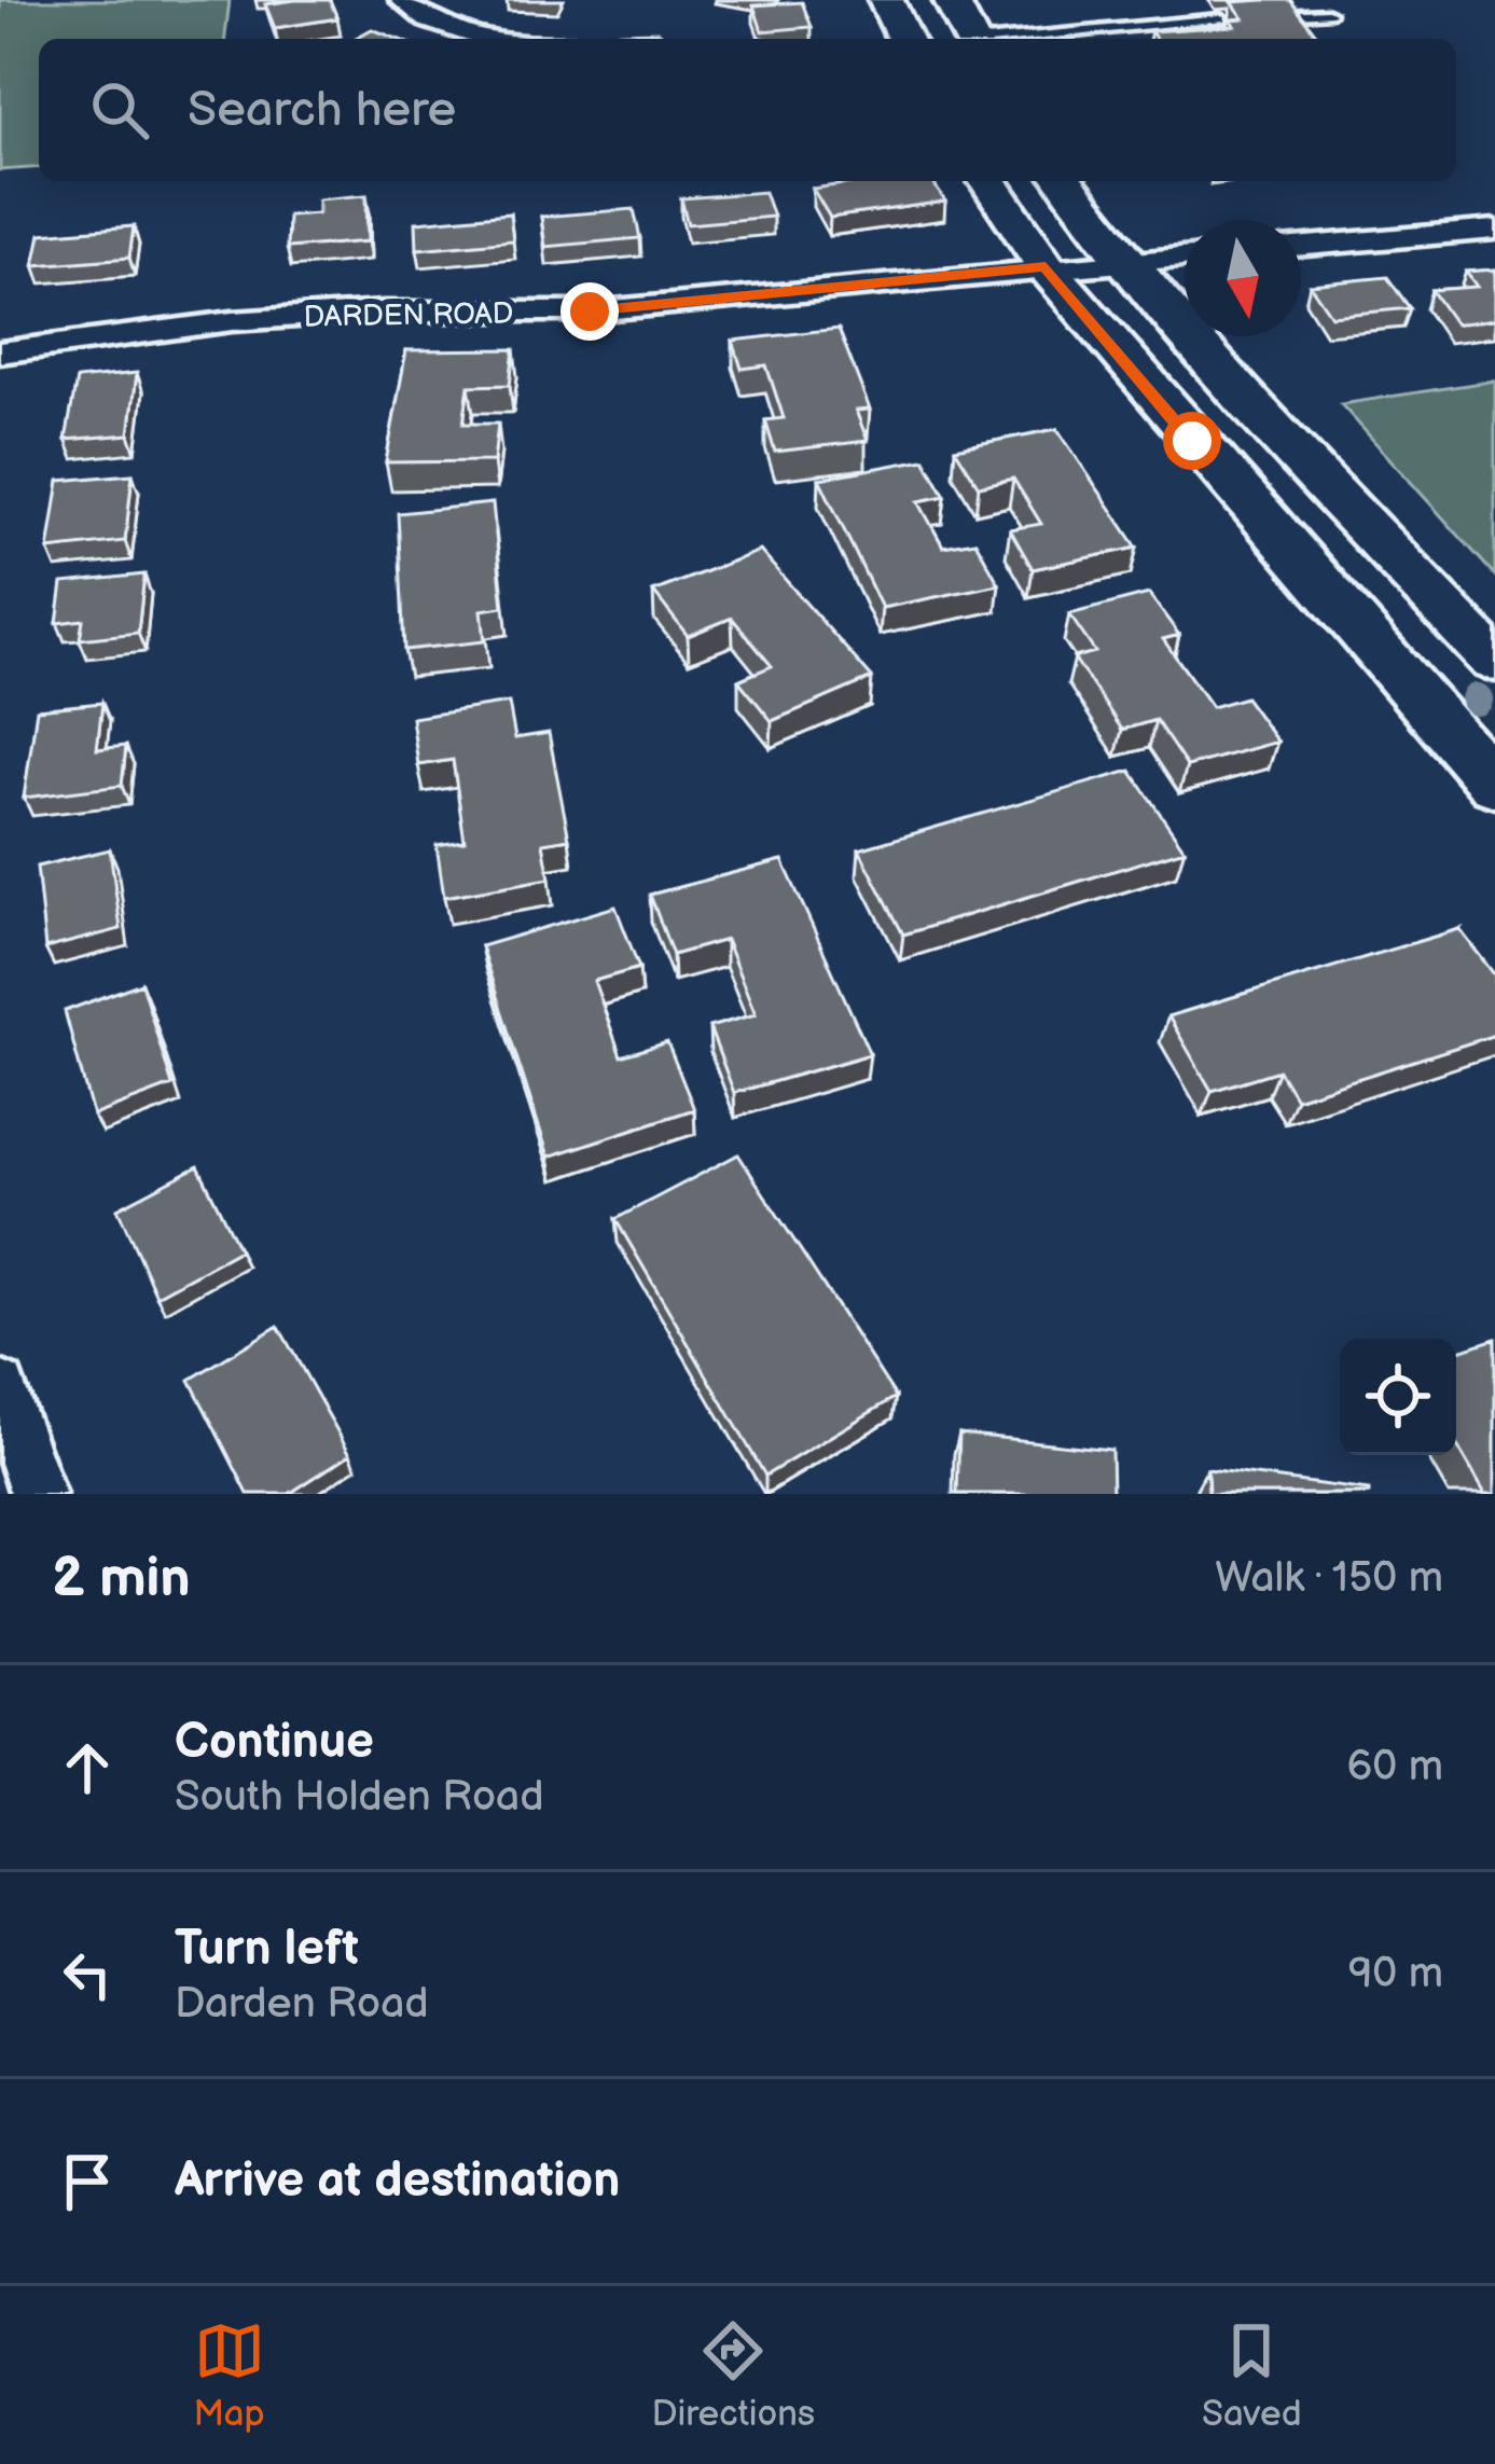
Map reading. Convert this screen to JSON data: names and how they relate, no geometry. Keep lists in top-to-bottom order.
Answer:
{
  "streets": {
    "street": ["DARDEN ROAD"]
  },
  "north": "bottom",
  "page": {
    "search": "Search here",
    "heading": ["2 min", "Walk · 150 m"],
    "list": [
      ["Continue", "South Holden Road", "60 m"],
      ["Turn left", "Darden Road", "90 m"],
      "Arrive at destination"
    ],
    "nav": ["Map", "Directions", "Saved"]
  }
}
